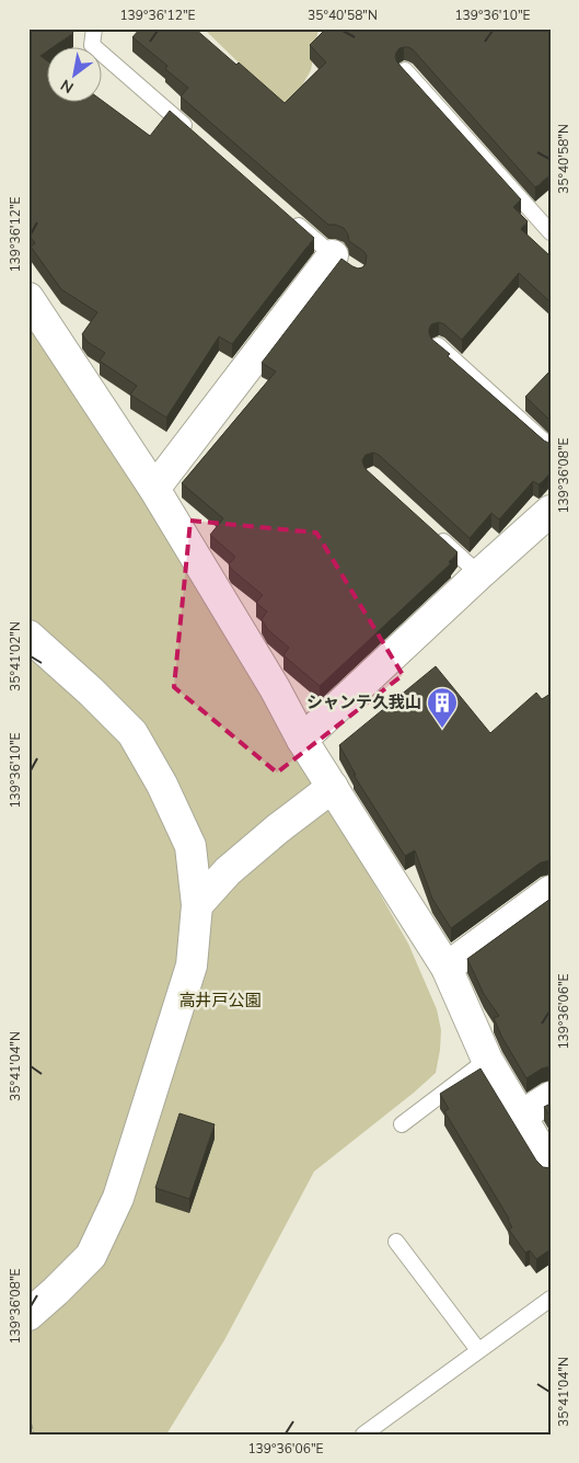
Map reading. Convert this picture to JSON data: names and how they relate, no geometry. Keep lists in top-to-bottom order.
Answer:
{
  "parks": ["高井戸公園"],
  "places": {
    "building": ["シャンテ久我山"]
  },
  "north": "bottom left",
  "coordinates": [
    "139°36'12\"E",
    "35°40'58\"N",
    "139°36'10\"E",
    "139°36'08\"E",
    "35°41'02\"N",
    "139°36'06\"E",
    "35°41'04\"N"
  ]
}
